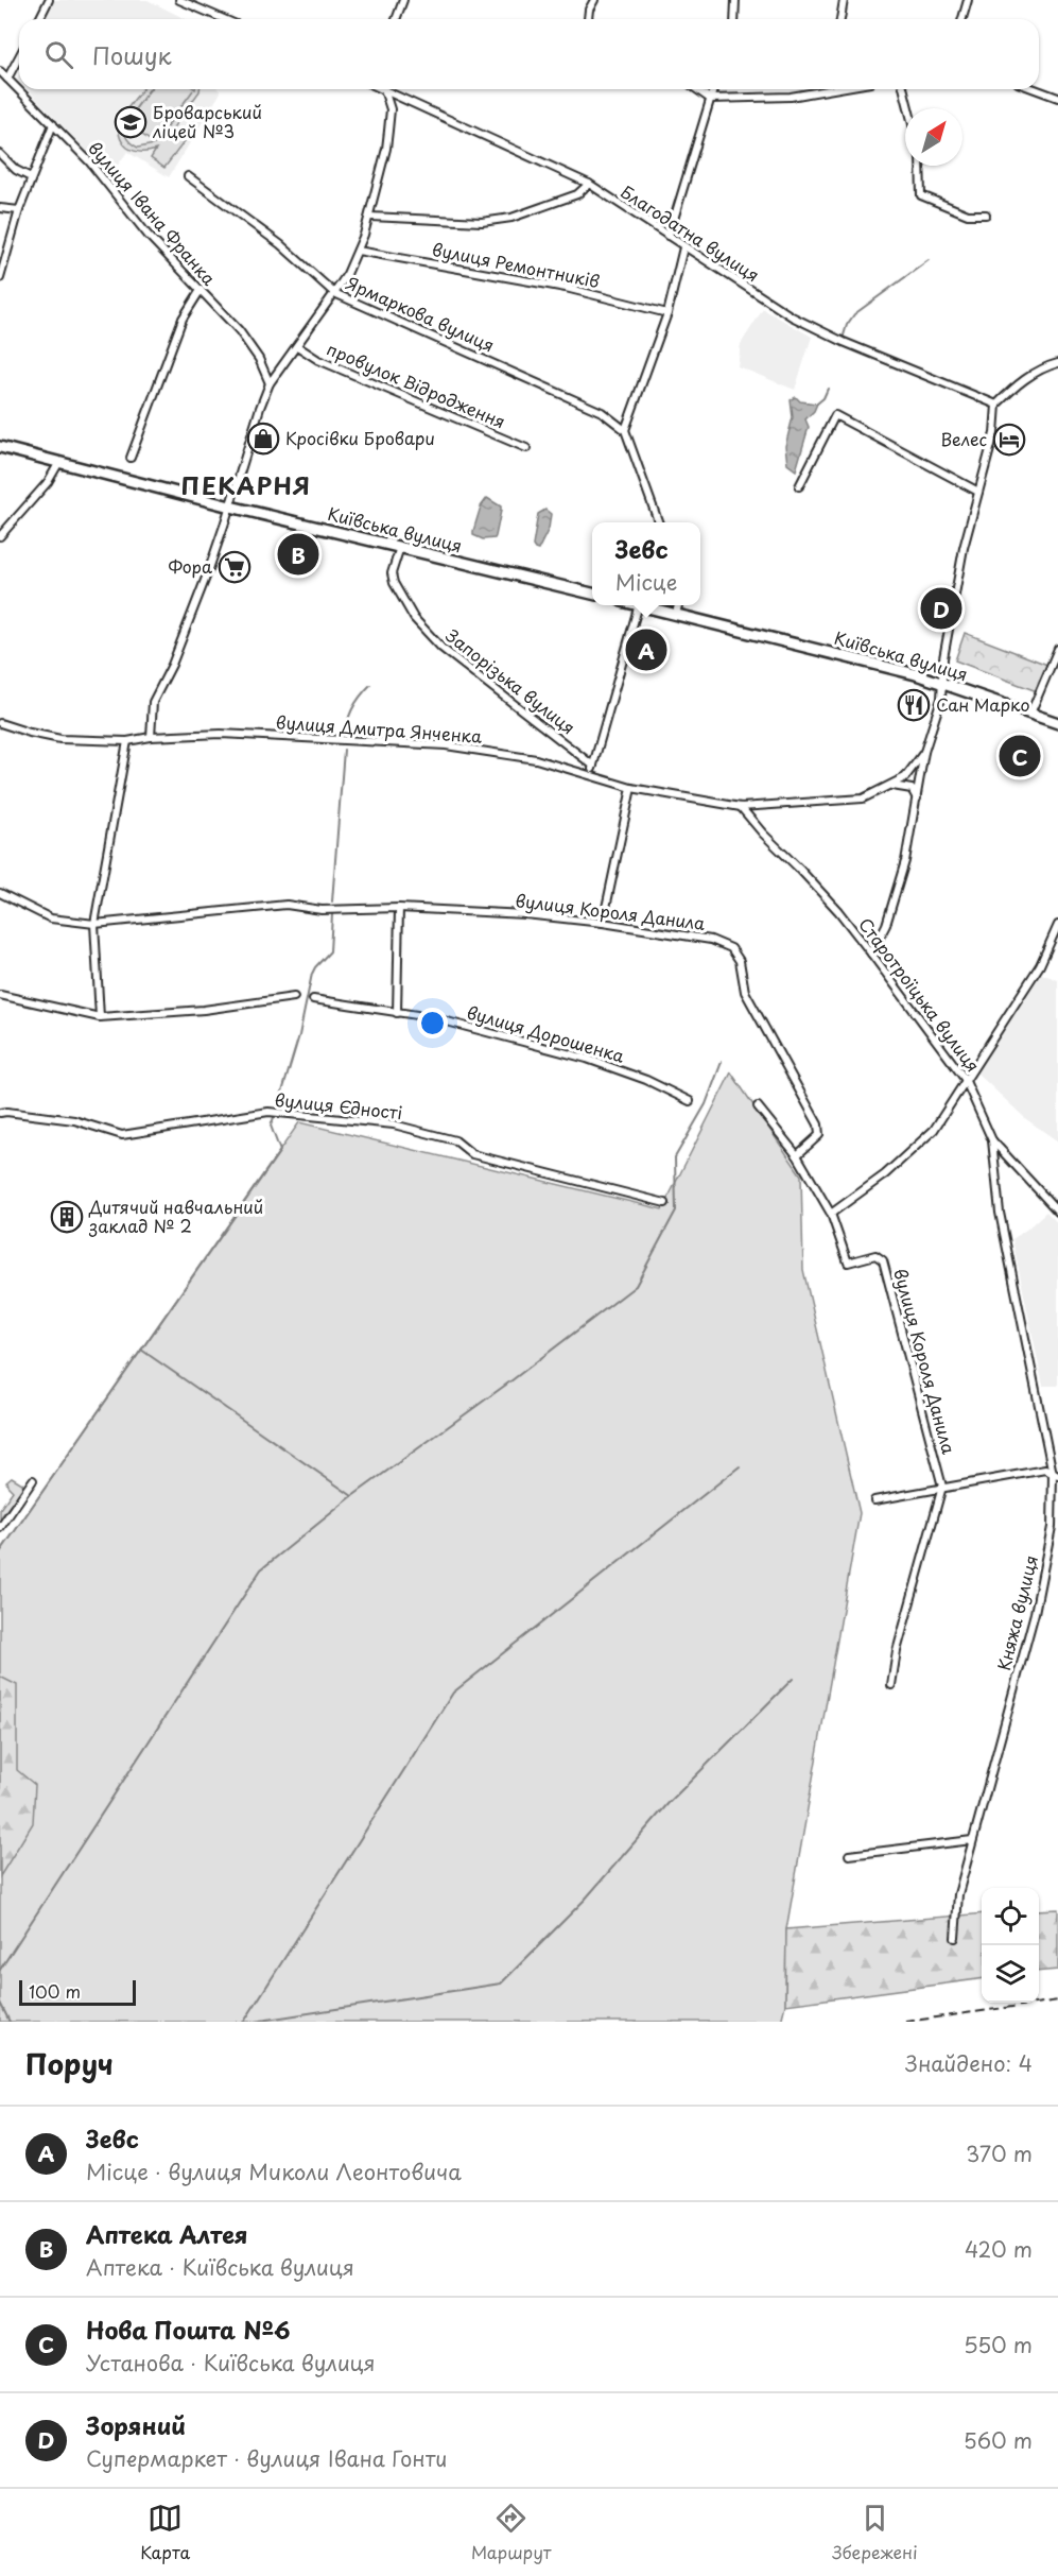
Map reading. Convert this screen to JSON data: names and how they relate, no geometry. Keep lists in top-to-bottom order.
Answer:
{
  "streets": {
    "main road": ["Київська вулиця"],
    "street": [
      "вулиця Івана Франка",
      "Благодатна вулиця",
      "вулиця Ремонтників",
      "Ярмаркова вулиця",
      "провулок Відродження",
      "Запорізька вулиця",
      "вулиця Дмитра Янченка",
      "вулиця Короля Данила",
      "Старотроїцька вулиця",
      "вулиця Дорошенка",
      "вулиця Єдності",
      "Княжа вулиця"
    ]
  },
  "crossings": [
    ["Київська вулиця", "Запорізька вулиця"],
    ["вулиця Дмитра Янченка", "Старотроїцька вулиця"],
    ["Старотроїцька вулиця", "Княжа вулиця"]
  ],
  "districts": ["ПЕКАРНЯ"],
  "places": {
    "school or university": ["Броварський ліцей №3"],
    "shop": ["Кросівки Бровари"],
    "hotel": ["Велес"],
    "supermarket": ["Фора"],
    "restaurant": ["Сан Марко"],
    "building": ["Дитячий навчальний заклад № 2"]
  },
  "scale_bar": "100 m",
  "north": "top right",
  "page": {
    "search": "Пошук",
    "popup": ["Зевс", "Місце"],
    "pins": [
      "B",
      "D",
      "A",
      "C"
    ],
    "scale": "100 m",
    "heading": ["Поруч", "Знайдено: 4"],
    "list": [
      {
        "mark": "A",
        "name": "Зевс",
        "note": "Місце · вулиця Миколи Леонтовича",
        "value": "370 m"
      },
      {
        "mark": "B",
        "name": "Аптека Алтея",
        "note": "Аптека · Київська вулиця",
        "value": "420 m"
      },
      {
        "mark": "C",
        "name": "Нова Пошта №6",
        "note": "Установа · Київська вулиця",
        "value": "550 m"
      },
      {
        "mark": "D",
        "name": "Зоряний",
        "note": "Супермаркет · вулиця Івана Гонти",
        "value": "560 m"
      }
    ],
    "nav": ["Карта", "Маршрут", "Збережені"]
  }
}
